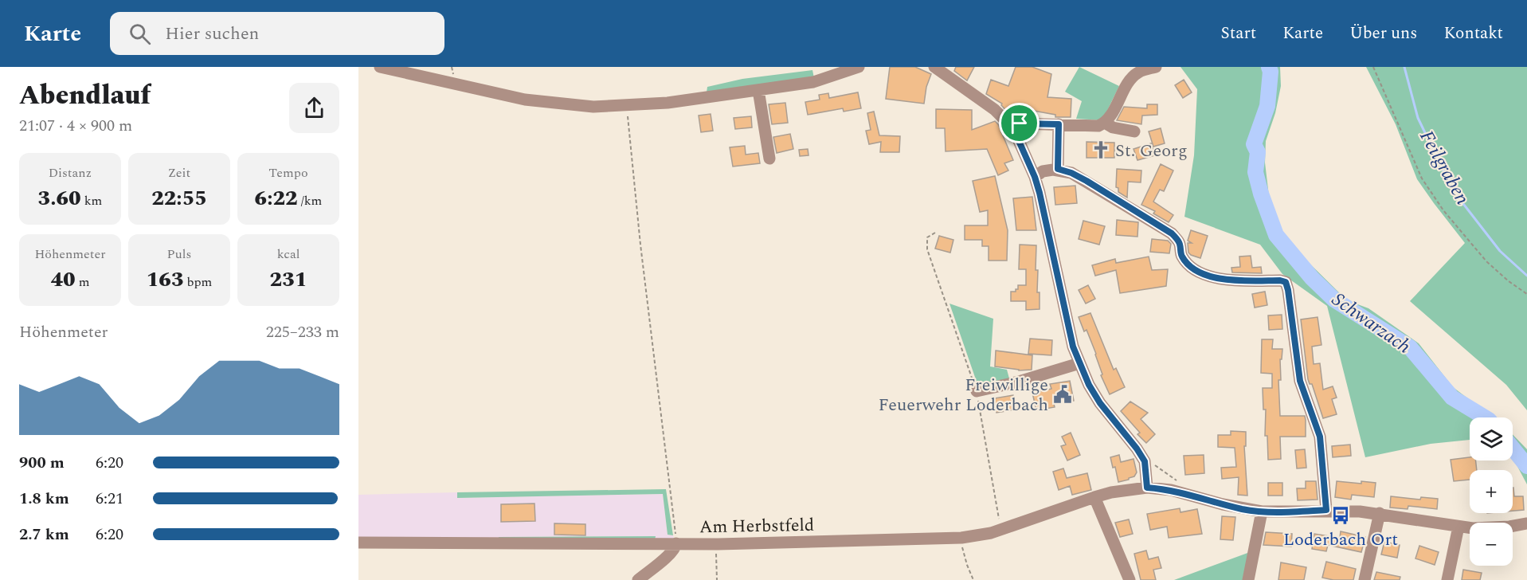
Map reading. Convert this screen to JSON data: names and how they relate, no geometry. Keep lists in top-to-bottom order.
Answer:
{
  "streets": {
    "street": ["Am Herbstfeld"]
  },
  "water": ["Feilgraben", "Schwarzach"],
  "places": {
    "church": ["St. Georg"],
    "public building": ["Freiwillige Feuerwehr Loderbach"],
    "bus stop": ["Loderbach Ort"]
  },
  "page": {
    "header": "Karte",
    "search": "Hier suchen",
    "nav": [
      "Start",
      "Karte",
      "Über uns",
      "Kontakt"
    ],
    "heading": ["Abendlauf", "21:07 · 4 × 900 m"],
    "stats": [
      ["Distanz", "3.60 km"],
      ["Zeit", "22:55"],
      ["Tempo", "6:22 /km"],
      ["Höhenmeter", "40 m"],
      ["Puls", "163 bpm"],
      ["kcal", "231"]
    ],
    "chart": ["Höhenmeter", "225–233 m"],
    "map_buttons": ["+", "−"],
    "list": [
      {
        "name": "900 m",
        "note": "6:20"
      },
      {
        "name": "1.8 km",
        "note": "6:21"
      },
      {
        "name": "2.7 km",
        "note": "6:20"
      }
    ]
  }
}
